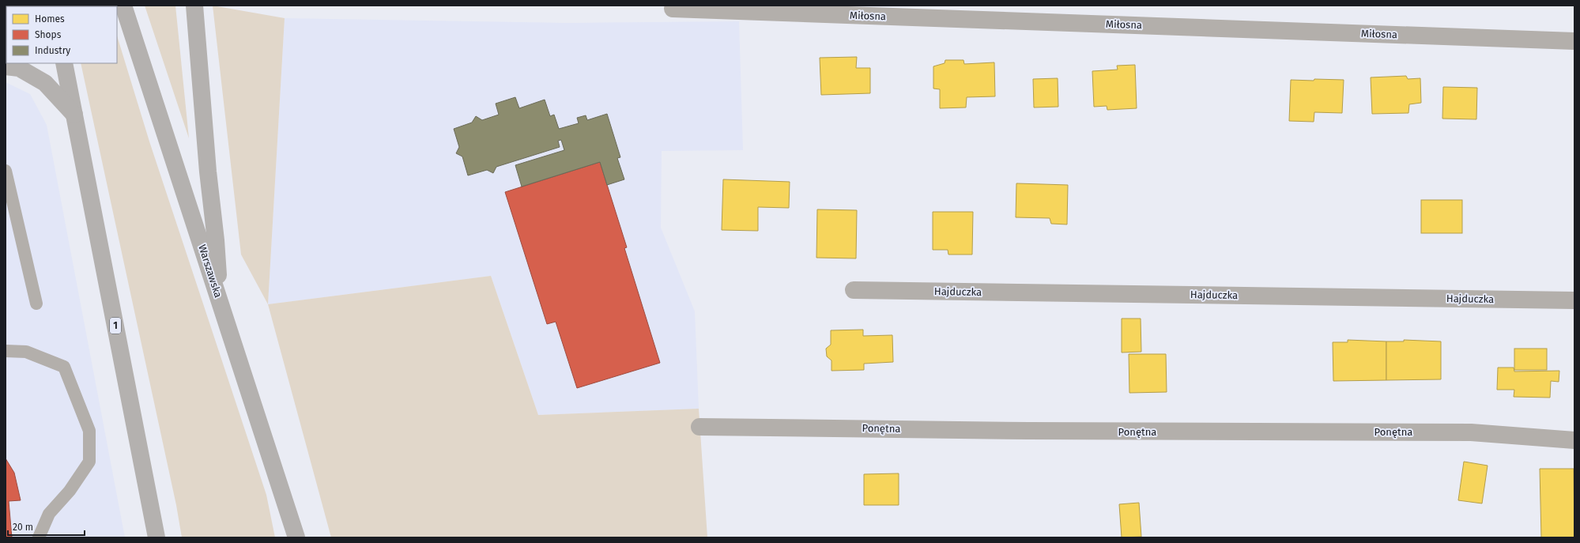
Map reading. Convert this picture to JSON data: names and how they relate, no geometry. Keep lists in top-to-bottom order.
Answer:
{
  "streets": {
    "main road": ["Warszawska", "1"],
    "street": ["Miłosna", "Hajduczka", "Ponętna"]
  },
  "legend": ["Homes", "Shops", "Industry"],
  "scale_bar": "20 m"
}
